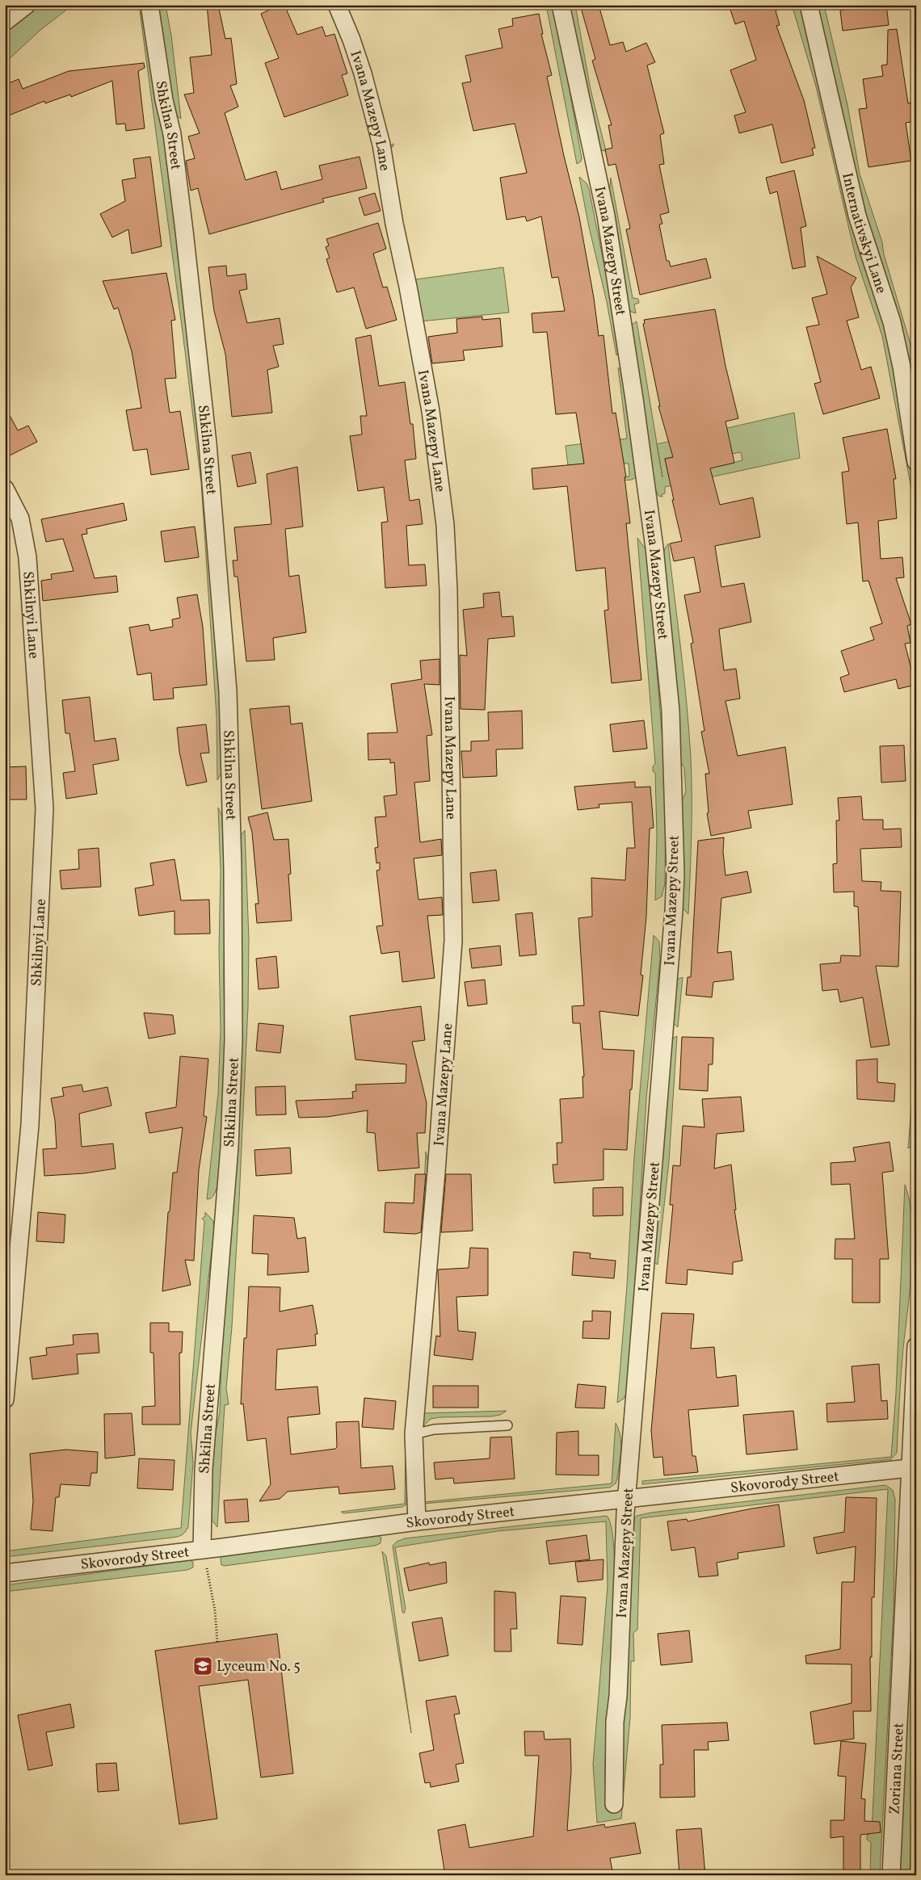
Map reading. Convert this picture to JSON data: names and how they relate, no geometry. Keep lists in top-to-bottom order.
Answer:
{
  "streets": {
    "street": [
      "Ivana Mazepy Lane",
      "Shkilna Street",
      "Internativskyi Lane",
      "Ivana Mazepy Street",
      "Shkilnyi Lane",
      "Skovorody Street",
      "Zoriana Street"
    ]
  },
  "crossings": [
    ["Ivana Mazepy Lane", "Skovorody Street"],
    ["Shkilna Street", "Skovorody Street"],
    ["Ivana Mazepy Street", "Skovorody Street"],
    ["Skovorody Street", "Zoriana Street"]
  ],
  "places": {
    "school or university": ["Lyceum No. 5"]
  }
}
